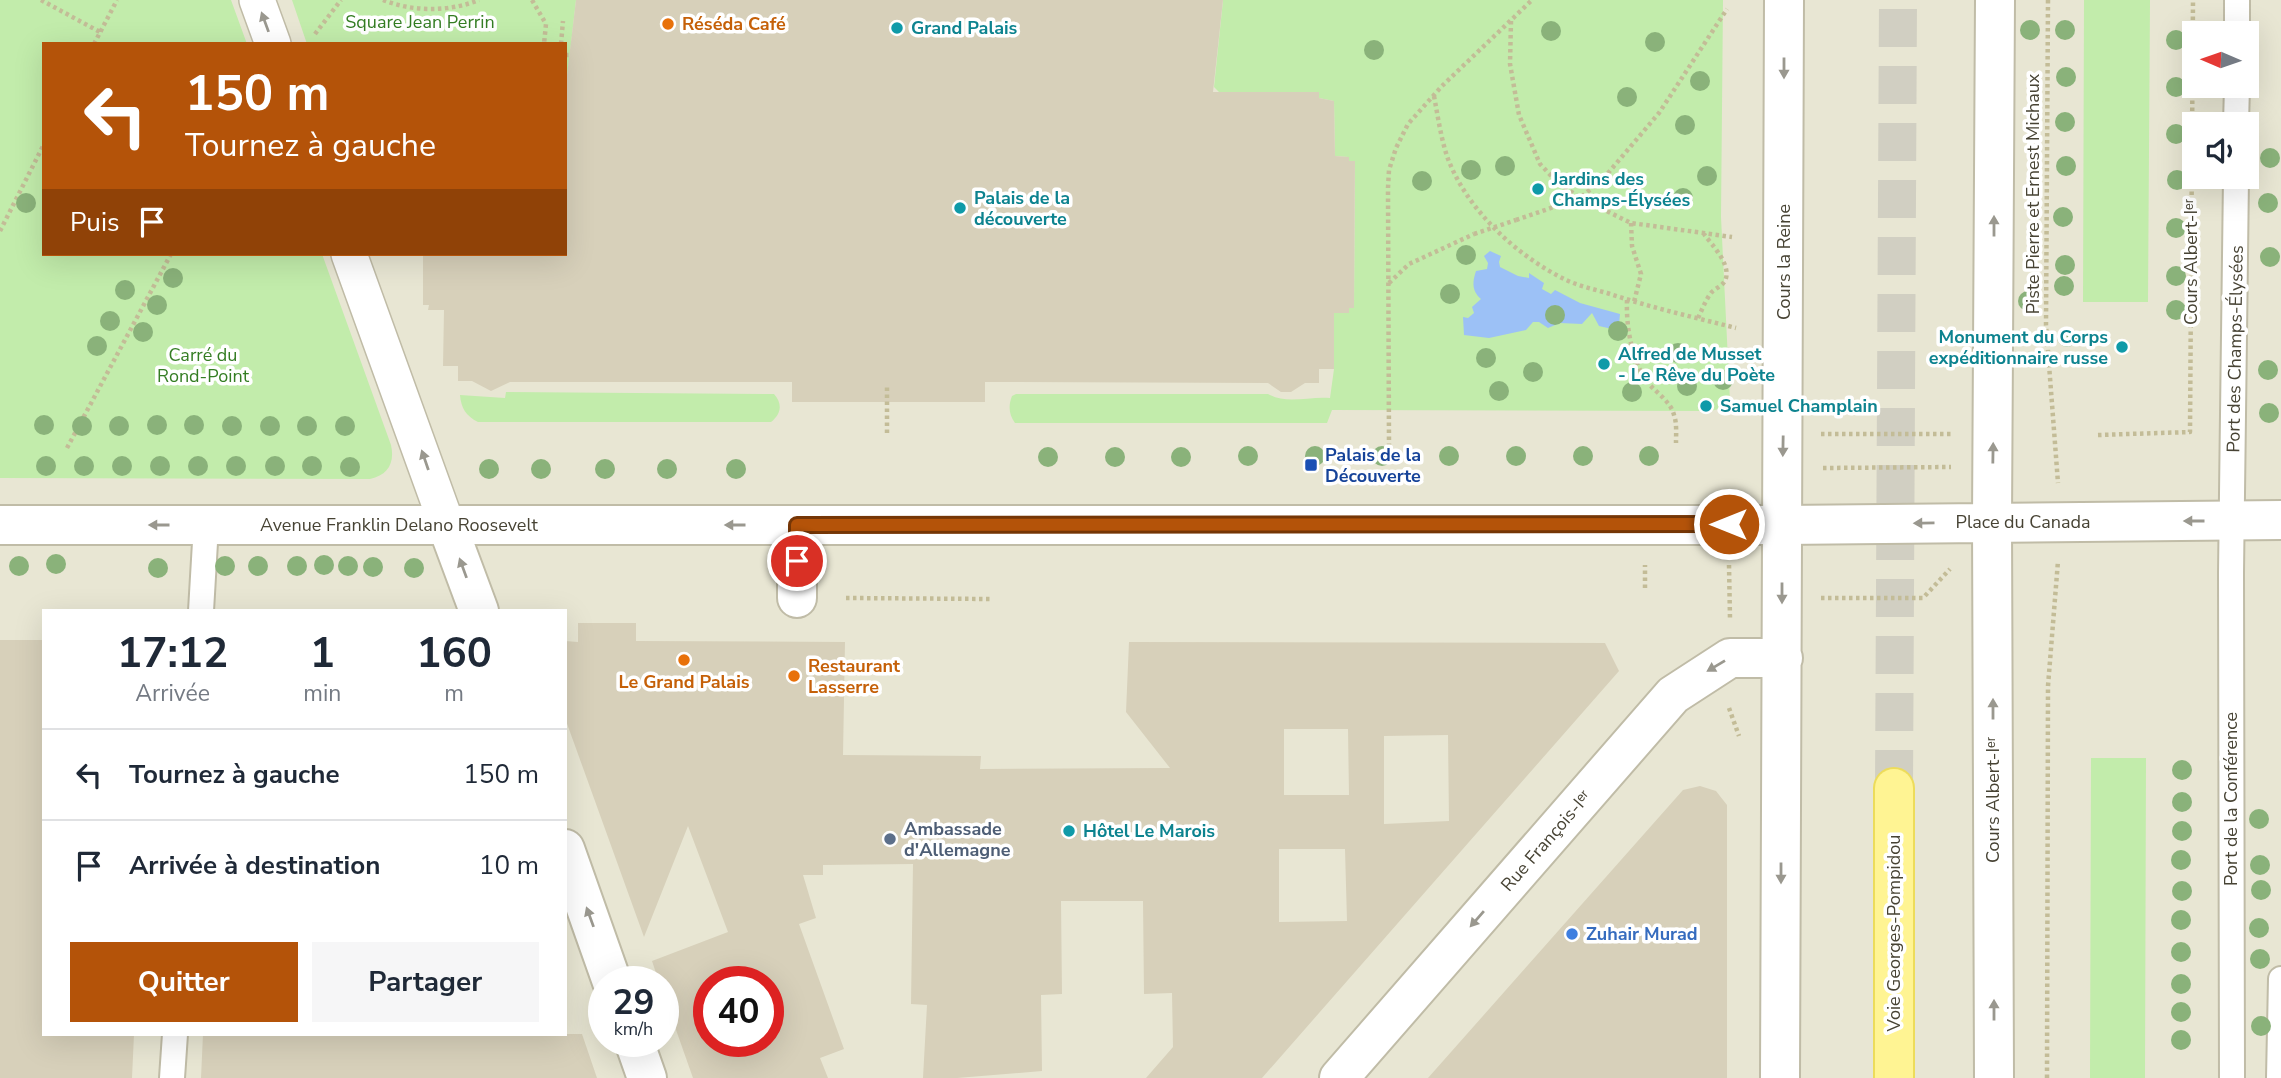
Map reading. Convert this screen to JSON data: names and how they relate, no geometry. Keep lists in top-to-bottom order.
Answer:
{
  "streets": {
    "main road": ["Voie Georges-Pompidou"],
    "street": [
      "Cours la Reine",
      "Cours Albert-Iᵉʳ",
      "Place du Canada",
      "Avenue Franklin Delano Roosevelt",
      "Rue François-Iᵉʳ"
    ],
    "lane": ["Port des Champs-Élysées", "Port de la Conférence"],
    "path": ["Piste Pierre et Ernest Michaux"]
  },
  "crossings": [
    ["Cours la Reine", "Place du Canada"],
    ["Cours la Reine", "Avenue Franklin Delano Roosevelt"],
    ["Cours Albert-Iᵉʳ", "Place du Canada"],
    ["Port des Champs-Élysées", "Place du Canada"],
    ["Port des Champs-Élysées", "Port de la Conférence"],
    ["Place du Canada", "Avenue Franklin Delano Roosevelt"],
    ["Place du Canada", "Port de la Conférence"]
  ],
  "one_way": ["Place du Canada", "Rue François-Iᵉʳ"],
  "parks": ["Square Jean Perrin", "Carré du Rond-Point"],
  "places": {
    "other": [
      "Réséda Café",
      "Grand Palais",
      "Jardins des Champs-Élysées",
      "Palais de la découverte",
      "Monument du Corps expéditionnaire russe",
      "Alfred de Musset - Le Rêve du Poète",
      "Samuel Champlain",
      "Le Grand Palais",
      "Restaurant Lasserre",
      "Hôtel Le Marois",
      "Ambassade d'Allemagne",
      "Zuhair Murad"
    ],
    "transit": ["Palais de la Découverte"]
  },
  "north": "left",
  "page": {
    "turn": ["150 m", "Tournez à gauche"],
    "then": "Puis",
    "eta": [
      "17:12",
      "Arrivée",
      "1",
      "min",
      "160",
      "m"
    ],
    "list": [
      {
        "name": "Tournez à gauche",
        "value": "150 m"
      },
      {
        "name": "Arrivée à destination",
        "value": "10 m"
      }
    ],
    "buttons": ["Quitter", "Partager"],
    "speed": "29 km/h",
    "limit": "40"
  }
}
